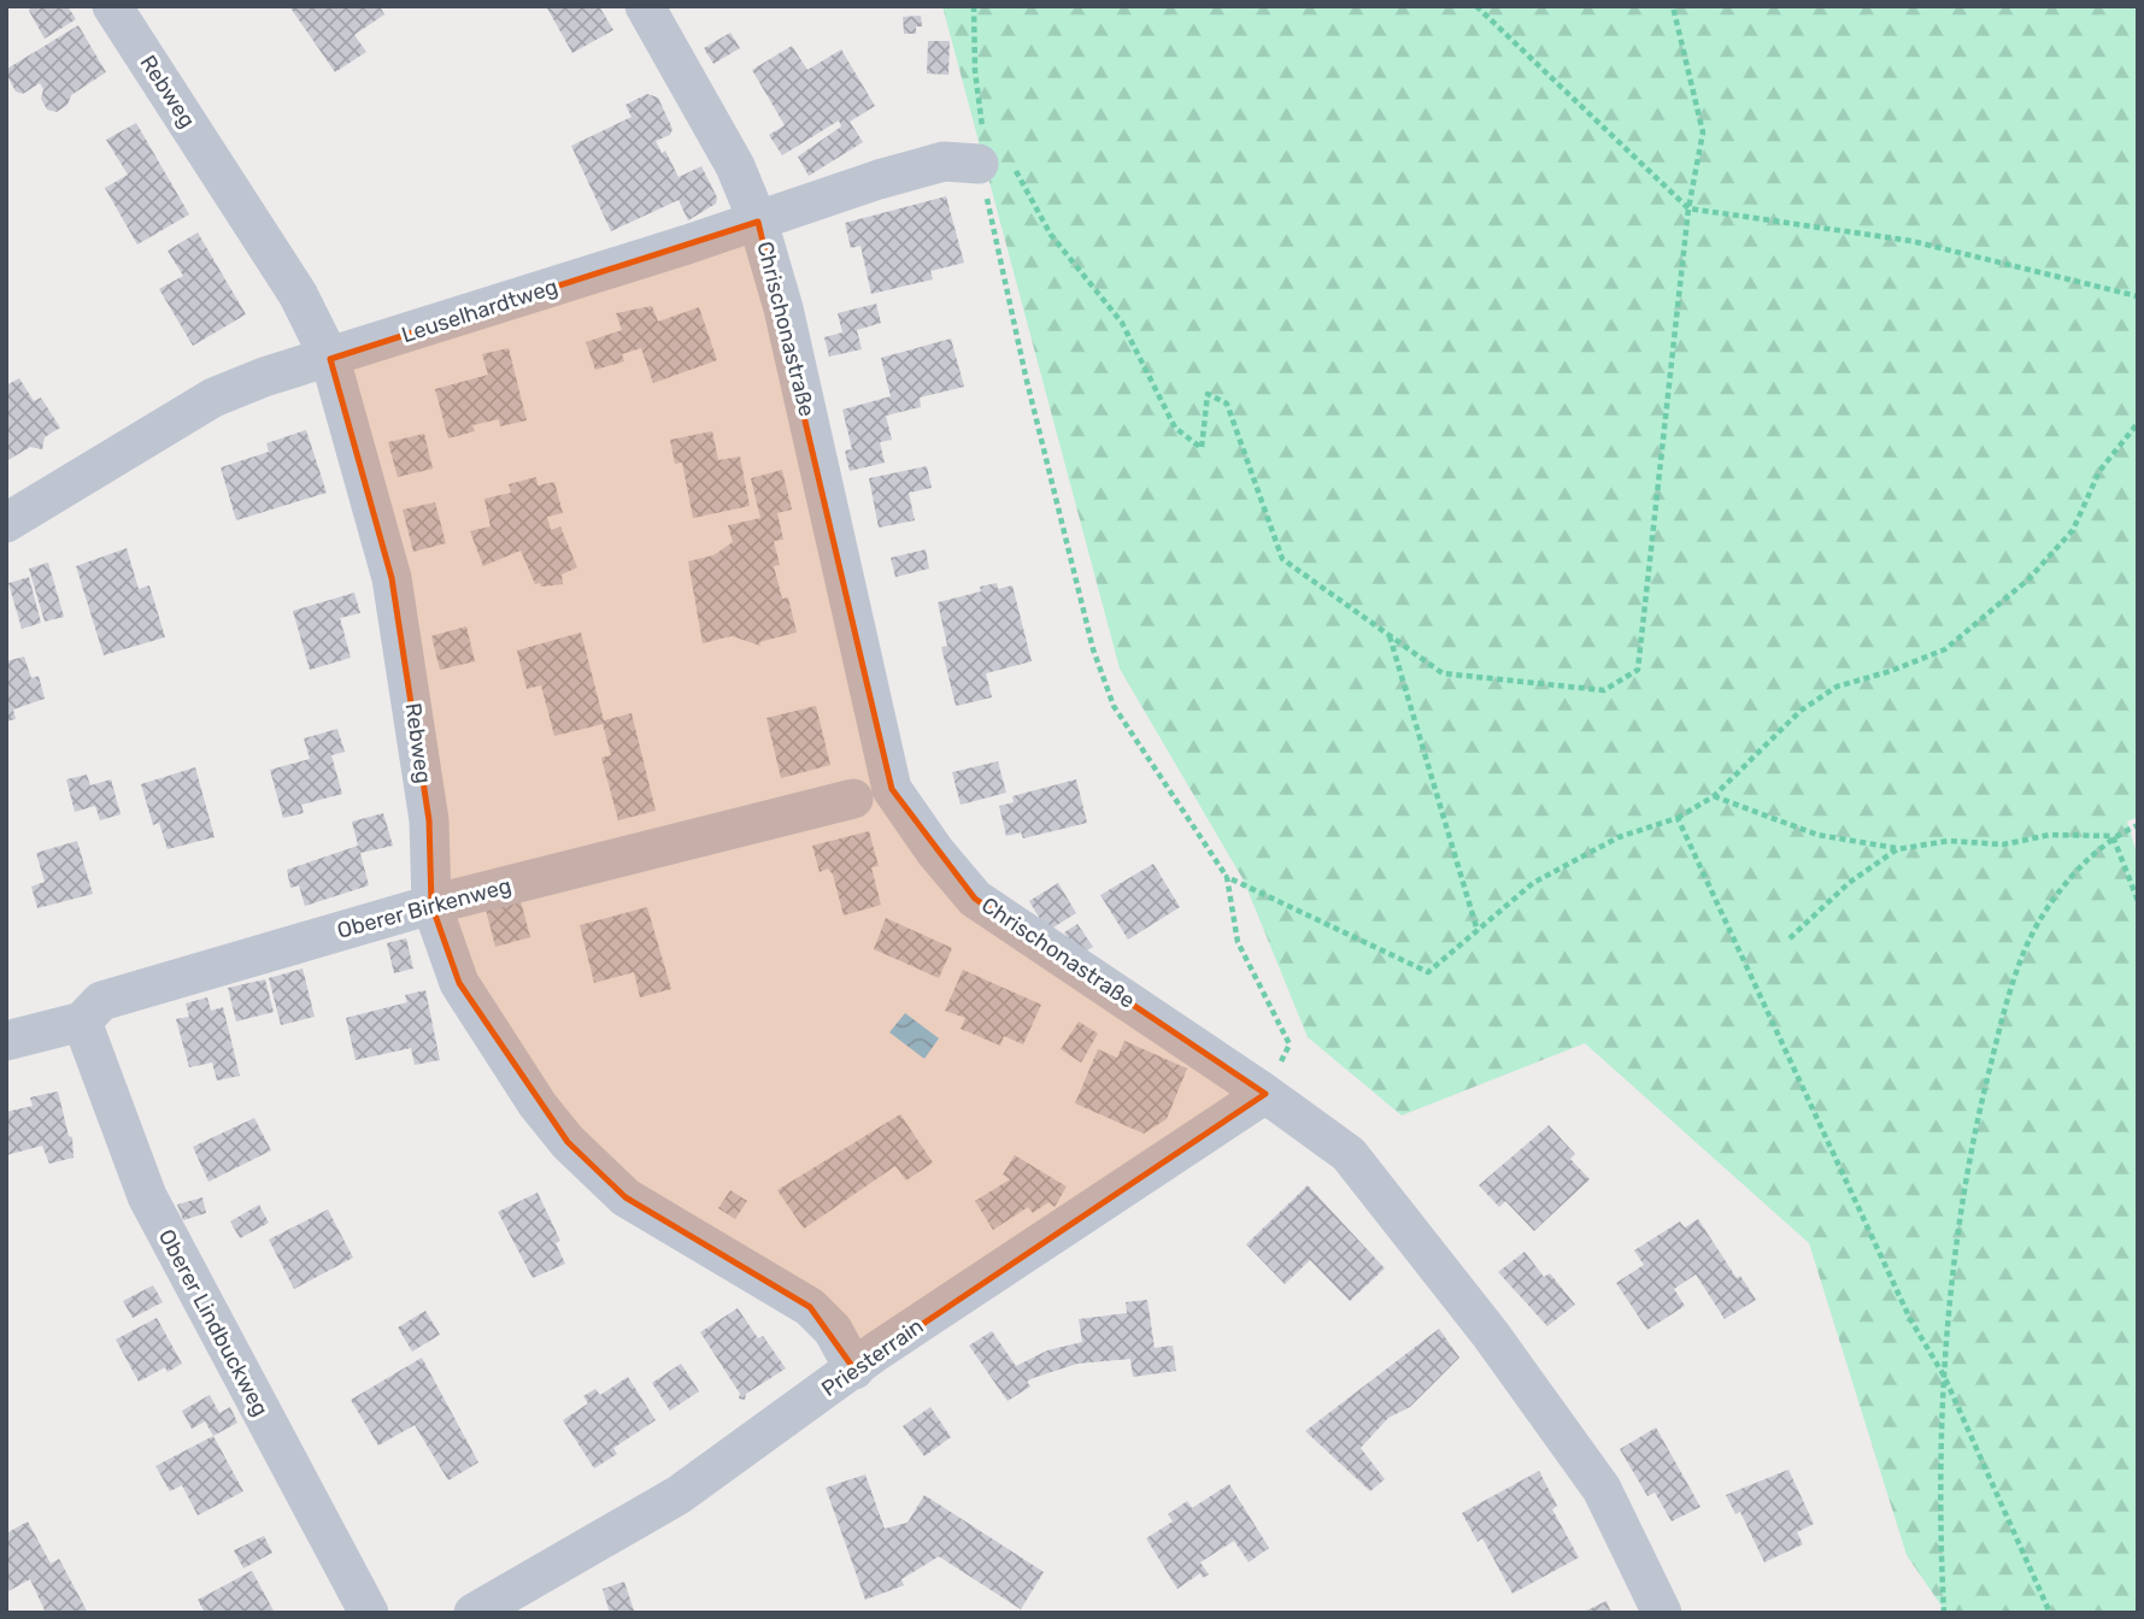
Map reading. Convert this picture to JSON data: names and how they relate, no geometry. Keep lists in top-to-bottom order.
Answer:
{
  "streets": {
    "street": [
      "Rebweg",
      "Leuselhardtweg",
      "Chrischonastraße",
      "Oberer Birkenweg",
      "Oberer Lindbuckweg",
      "Priesterrain"
    ]
  },
  "crossings": [
    ["Rebweg", "Leuselhardtweg"],
    ["Rebweg", "Oberer Birkenweg"],
    ["Rebweg", "Priesterrain"],
    ["Leuselhardtweg", "Chrischonastraße"],
    ["Chrischonastraße", "Oberer Birkenweg"],
    ["Chrischonastraße", "Priesterrain"],
    ["Oberer Birkenweg", "Oberer Lindbuckweg"]
  ]
}
